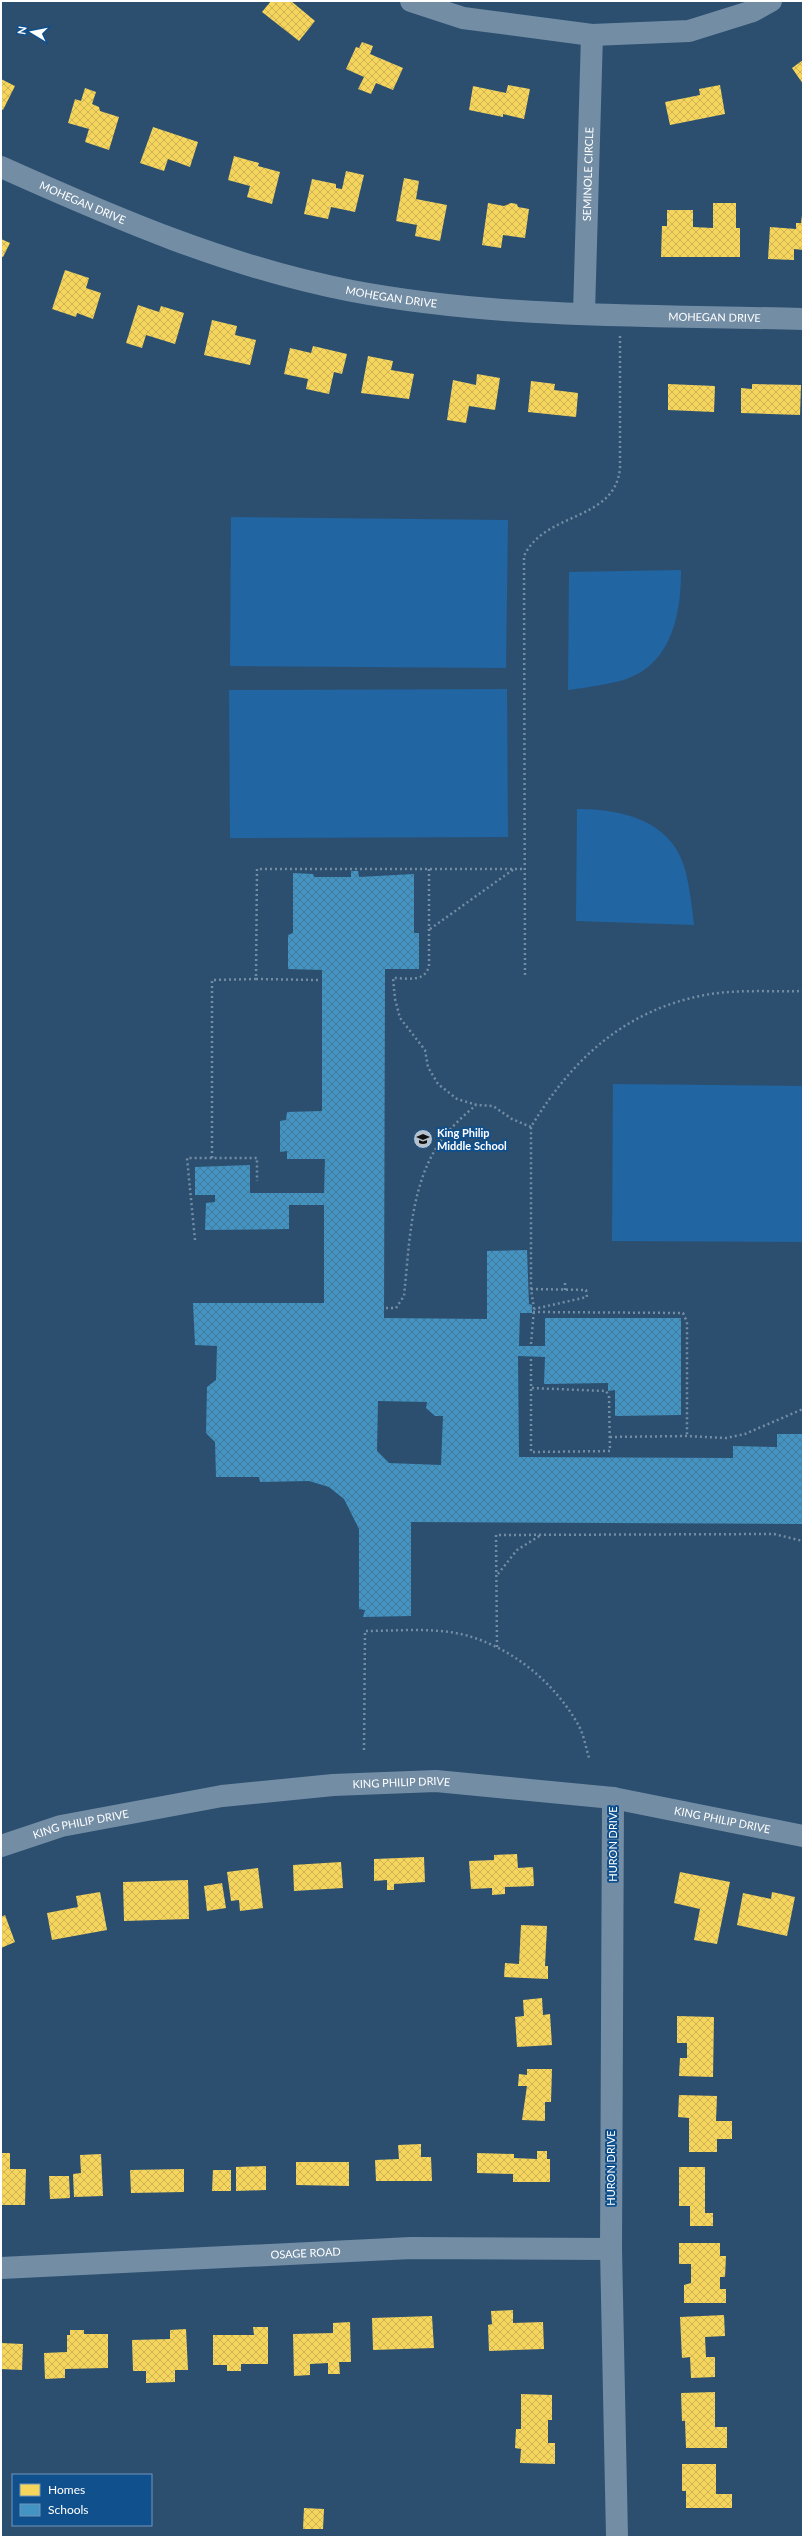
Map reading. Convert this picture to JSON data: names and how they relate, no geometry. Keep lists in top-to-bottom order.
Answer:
{
  "streets": {
    "street": [
      "SEMINOLE CIRCLE",
      "MOHEGAN DRIVE",
      "KING PHILIP DRIVE",
      "HURON DRIVE",
      "OSAGE ROAD"
    ]
  },
  "crossings": [
    ["SEMINOLE CIRCLE", "MOHEGAN DRIVE"],
    ["KING PHILIP DRIVE", "HURON DRIVE"],
    ["HURON DRIVE", "OSAGE ROAD"]
  ],
  "places": {
    "school or university": ["King Philip Middle School"]
  },
  "legend": ["Homes", "Schools"],
  "north": "left"
}
